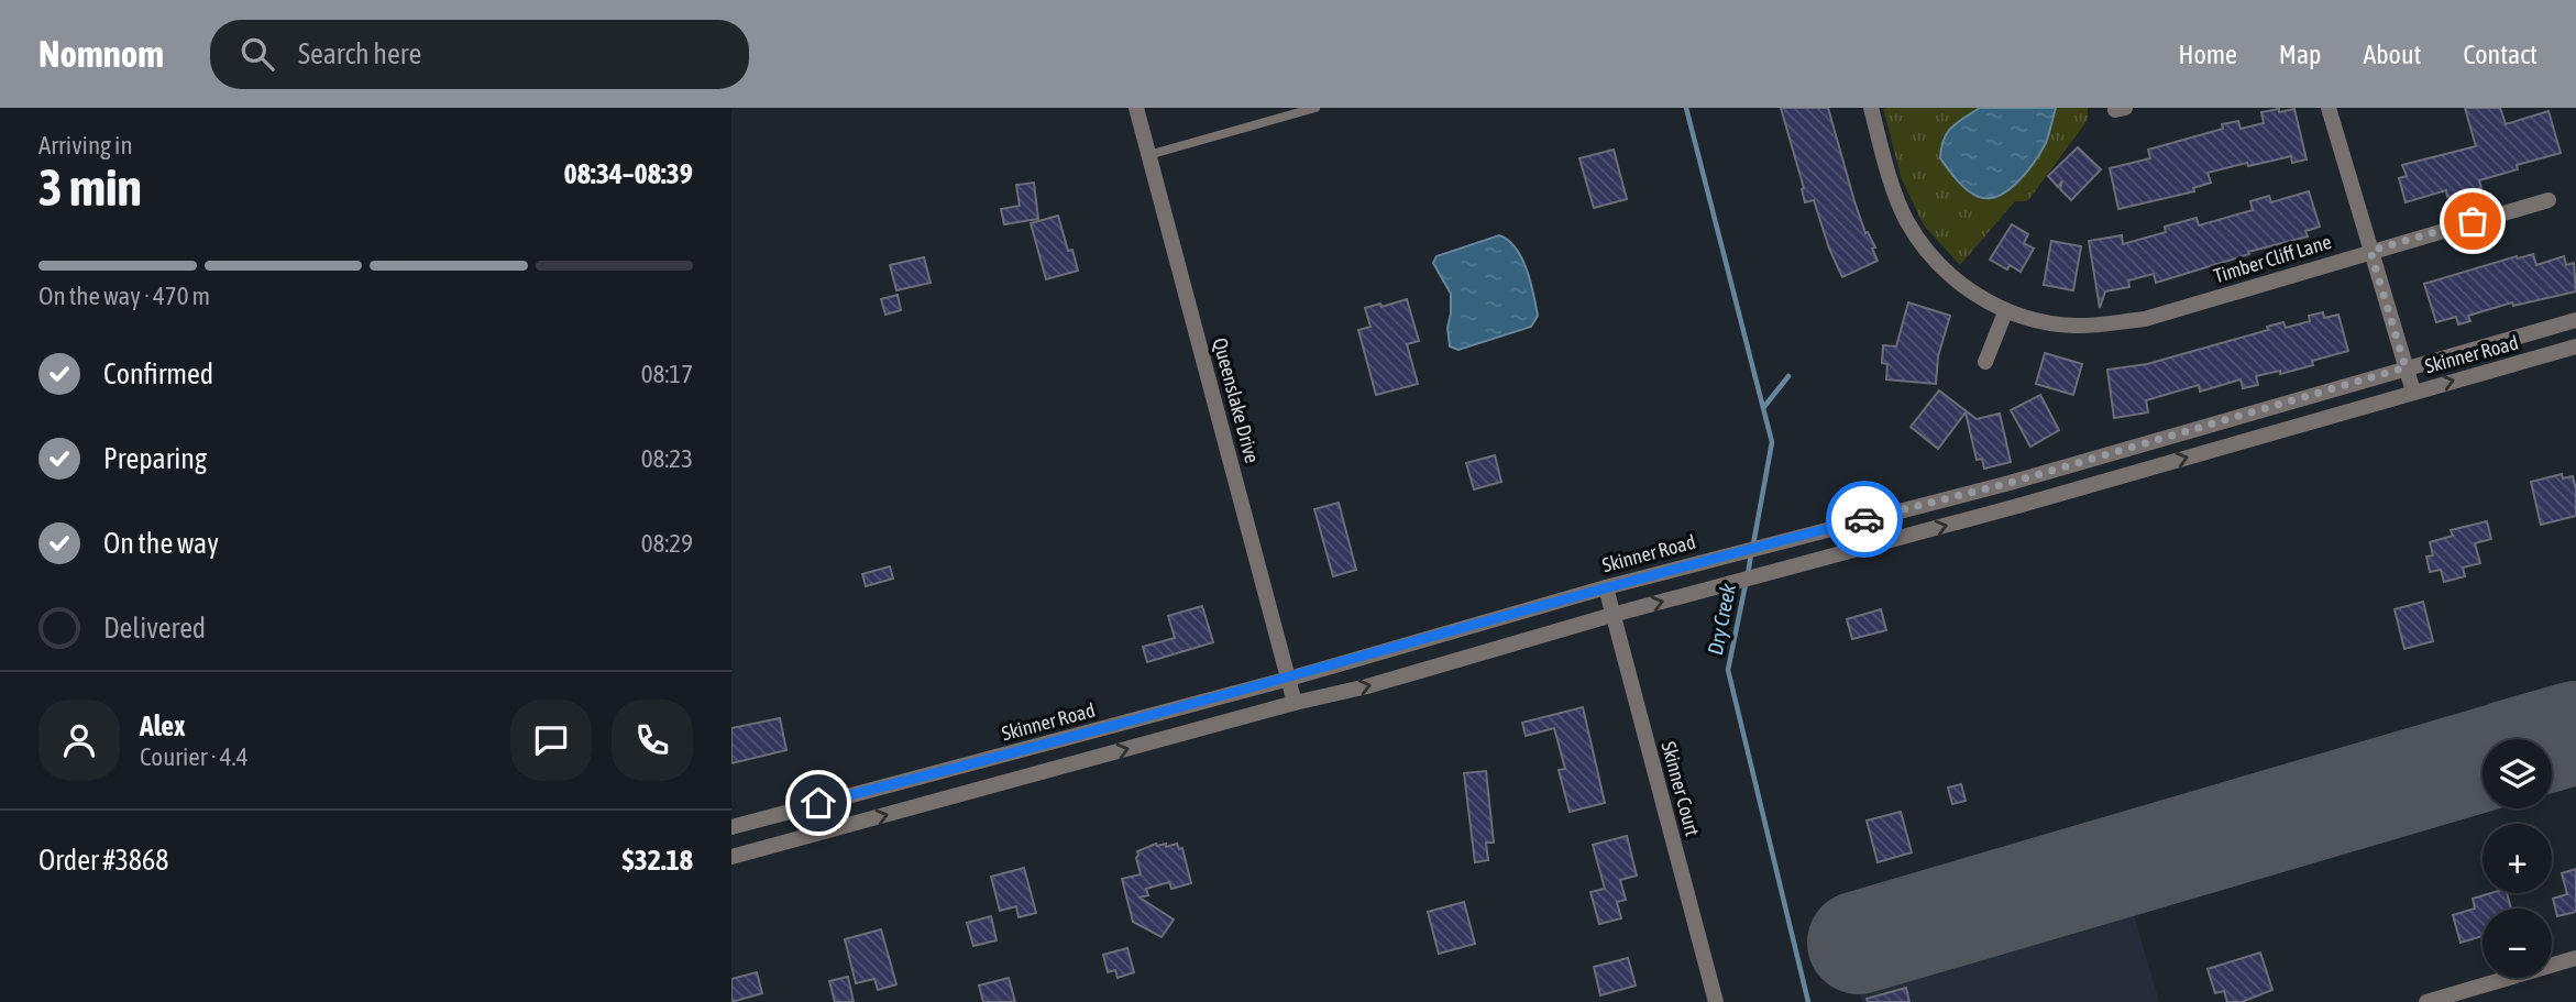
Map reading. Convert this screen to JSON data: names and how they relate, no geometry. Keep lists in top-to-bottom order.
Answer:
{
  "streets": {
    "street": [
      "Timber Cliff Lane",
      "Skinner Road",
      "Queenslake Drive",
      "Skinner Court"
    ]
  },
  "crossings": [
    ["Skinner Road", "Queenslake Drive"],
    ["Skinner Road", "Skinner Court"]
  ],
  "water": ["Dry Creek"],
  "page": {
    "header": "Nomnom",
    "search": "Search here",
    "nav": [
      "Home",
      "Map",
      "About",
      "Contact"
    ],
    "heading": ["3 min", "Arriving in", "08:34–08:39"],
    "panel": [
      "Alex",
      "Courier · 4.4",
      "Order #3868",
      "$32.18"
    ],
    "bar": "On the way · 470 m",
    "list": [
      ["Confirmed", "08:17"],
      ["Preparing", "08:23"],
      ["On the way", "08:29"],
      "Delivered"
    ],
    "map_buttons": ["+", "−"]
  }
}
